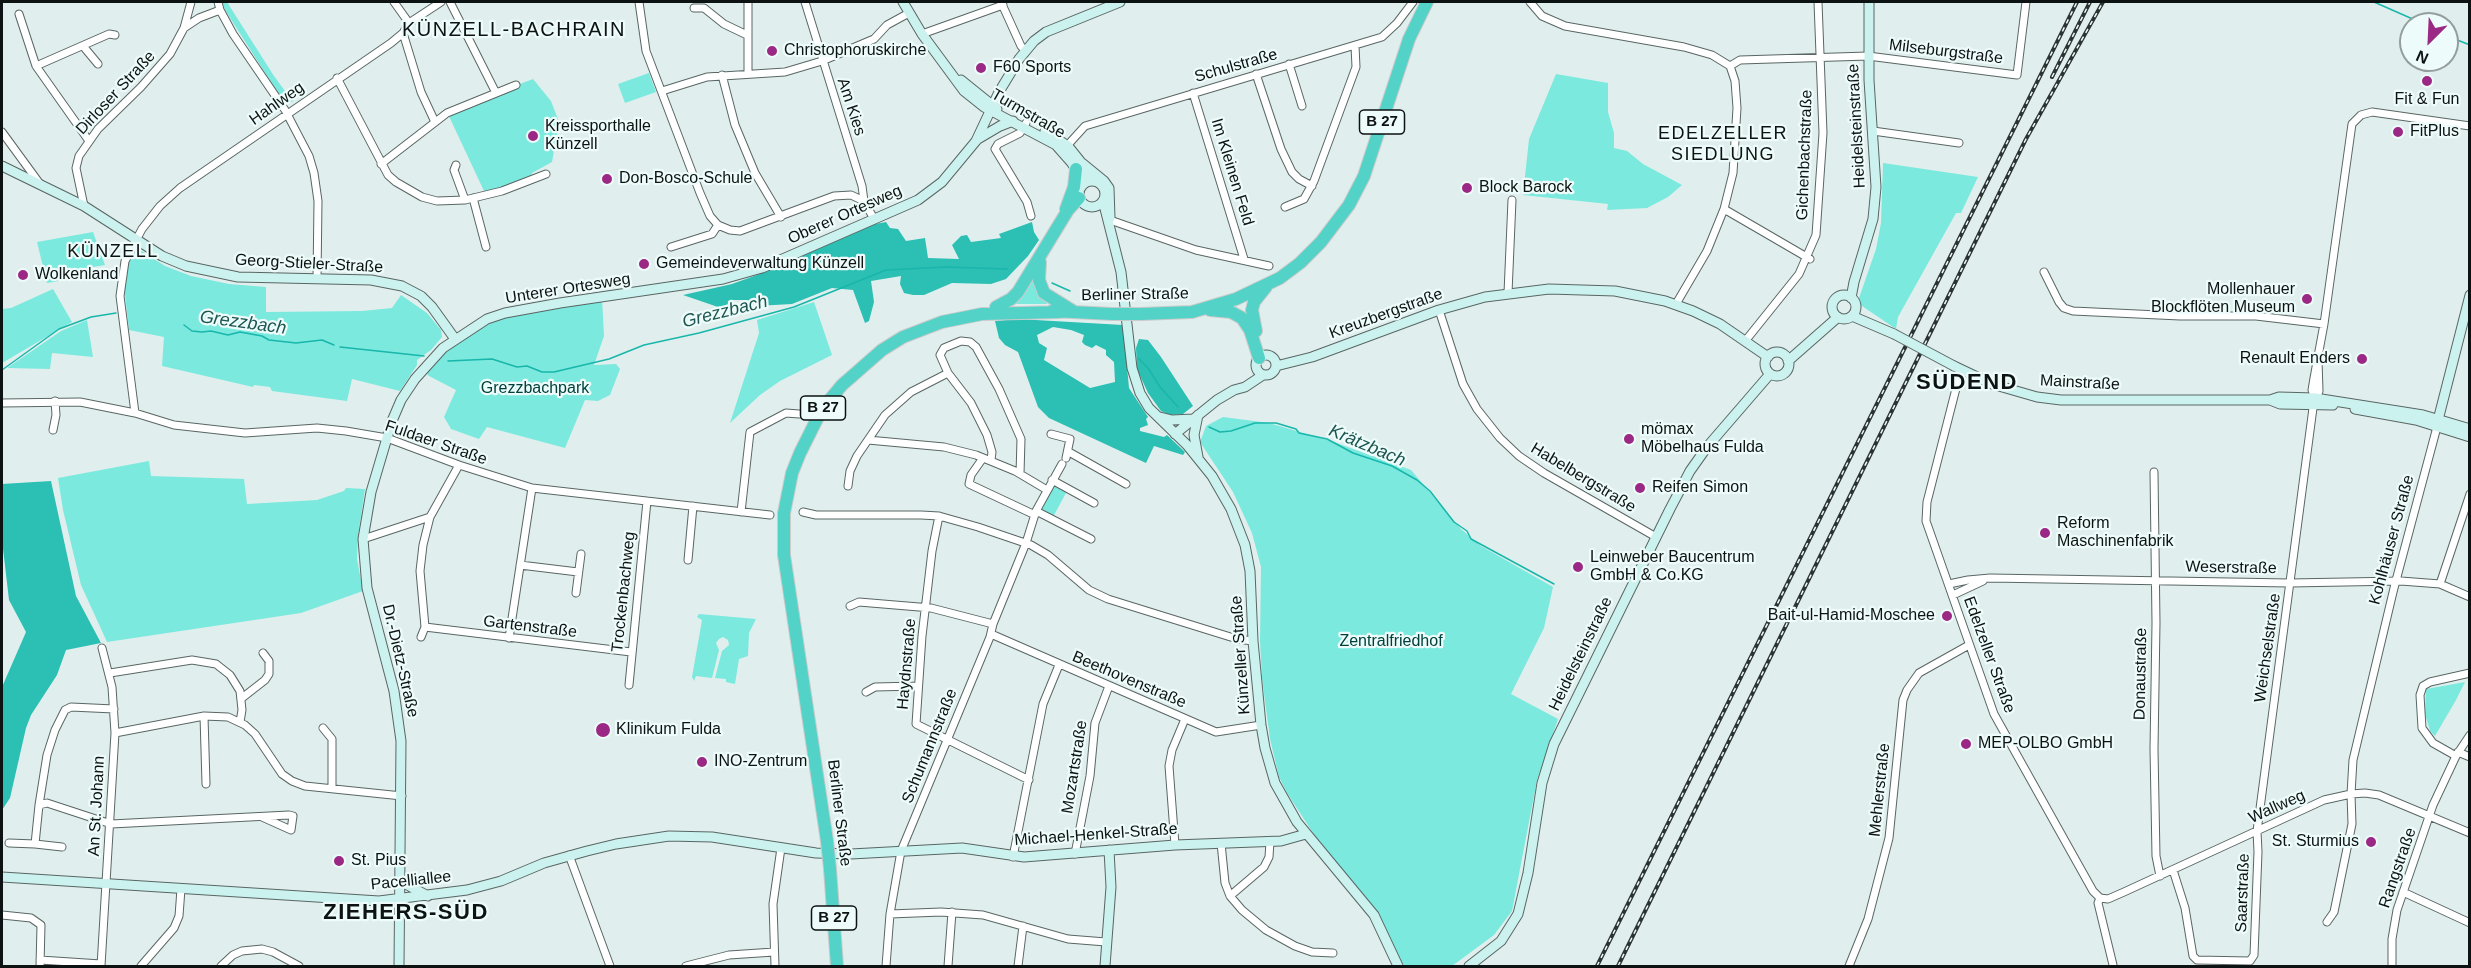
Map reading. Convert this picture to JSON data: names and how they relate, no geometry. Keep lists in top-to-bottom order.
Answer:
{
  "streets": {
    "highway": ["B 27", "Berliner Straße"],
    "main road": [
      "Turmstraße",
      "Heidelsteinstraße",
      "Oberer Ortesweg",
      "Georg-Stieler-Straße",
      "Unterer Ortesweg",
      "Kreuzbergstraße",
      "Mainstraße",
      "Kohlhäuser Straße",
      "Künzeller Straße",
      "Dr.-Dietz-Straße",
      "Michael-Henkel-Straße",
      "Pacelliallee"
    ],
    "street": [
      "Milseburgstraße",
      "Schulstraße",
      "Dirloser Straße",
      "Hahlweg",
      "Am Kies",
      "Gichenbachstraße",
      "Im Kleinen Feld",
      "Fuldaer Straße",
      "Habelbergstraße",
      "Weserstraße",
      "Trockenbachweg",
      "Gartenstraße",
      "Weichselstraße",
      "Edelzeller Straße",
      "Haydnstraße",
      "Donaustraße",
      "Beethovenstraße",
      "Schumannstraße",
      "Mozartstraße",
      "Mehlerstraße",
      "An St. Johann",
      "Wallweg",
      "Rangstraße",
      "Saarstraße"
    ]
  },
  "crossings": [
    ["Milseburgstraße", "Heidelsteinstraße"],
    ["Schulstraße", "Turmstraße"],
    ["Schulstraße", "Im Kleinen Feld"],
    ["Dirloser Straße", "Georg-Stieler-Straße"],
    ["Hahlweg", "Georg-Stieler-Straße"],
    ["Hahlweg", "Fuldaer Straße"],
    ["Am Kies", "Oberer Ortesweg"],
    ["Turmstraße", "Oberer Ortesweg"],
    ["Heidelsteinstraße", "Kreuzbergstraße"],
    ["Heidelsteinstraße", "Mainstraße"],
    ["Heidelsteinstraße", "Habelbergstraße"],
    ["Gichenbachstraße", "Kreuzbergstraße"],
    ["Oberer Ortesweg", "Unterer Ortesweg"],
    ["Georg-Stieler-Straße", "Unterer Ortesweg"],
    ["Unterer Ortesweg", "Fuldaer Straße"],
    ["Unterer Ortesweg", "Dr.-Dietz-Straße"],
    ["Kreuzbergstraße", "Habelbergstraße"],
    ["Kreuzbergstraße", "Künzeller Straße"],
    ["Mainstraße", "Kohlhäuser Straße"],
    ["Mainstraße", "Weichselstraße"],
    ["Mainstraße", "Edelzeller Straße"],
    ["Fuldaer Straße", "Trockenbachweg"],
    ["Fuldaer Straße", "Dr.-Dietz-Straße"],
    ["Kohlhäuser Straße", "Weserstraße"],
    ["Kohlhäuser Straße", "Wallweg"],
    ["Weserstraße", "Weichselstraße"],
    ["Weserstraße", "Edelzeller Straße"],
    ["Weserstraße", "Donaustraße"],
    ["Trockenbachweg", "Gartenstraße"],
    ["Weichselstraße", "Wallweg"],
    ["Weichselstraße", "Saarstraße"],
    ["Künzeller Straße", "Beethovenstraße"],
    ["Künzeller Straße", "Michael-Henkel-Straße"],
    ["Edelzeller Straße", "Mehlerstraße"],
    ["Edelzeller Straße", "Wallweg"],
    ["Dr.-Dietz-Straße", "Pacelliallee"],
    ["Haydnstraße", "Schumannstraße"],
    ["Donaustraße", "Wallweg"],
    ["Beethovenstraße", "Schumannstraße"],
    ["Beethovenstraße", "Mozartstraße"],
    ["Schumannstraße", "Michael-Henkel-Straße"],
    ["Mozartstraße", "Michael-Henkel-Straße"],
    ["An St. Johann", "Pacelliallee"],
    ["Wallweg", "Rangstraße"],
    ["Wallweg", "Saarstraße"],
    ["Michael-Henkel-Straße", "Pacelliallee"]
  ],
  "districts": [
    "KÜNZELL-BACHRAIN",
    "EDELZELLER SIEDLUNG",
    "KÜNZELL",
    "SÜDEND",
    "ZIEHERS-SÜD"
  ],
  "water": ["Grezzbach", "Krätzbach"],
  "parks": ["Grezzbachpark", "Zentralfriedhof"],
  "places": [
    "Christophoruskirche",
    "F60 Sports",
    "Fit & Fun",
    "FitPlus",
    "Kreissporthalle Künzell",
    "Don-Bosco-Schule",
    "Block Barock",
    "Gemeindeverwaltung Künzell",
    "Wolkenland",
    "Mollenhauer Blockflöten Museum",
    "Renault Enders",
    "mömax Möbelhaus Fulda",
    "Reifen Simon",
    "Reform Maschinenfabrik",
    "Leinweber Baucentrum GmbH & Co.KG",
    "Bait-ul-Hamid-Moschee",
    "Klinikum Fulda",
    "MEP-OLBO GmbH",
    "INO-Zentrum",
    "St. Sturmius",
    "St. Pius"
  ],
  "north": "bottom left"
}
